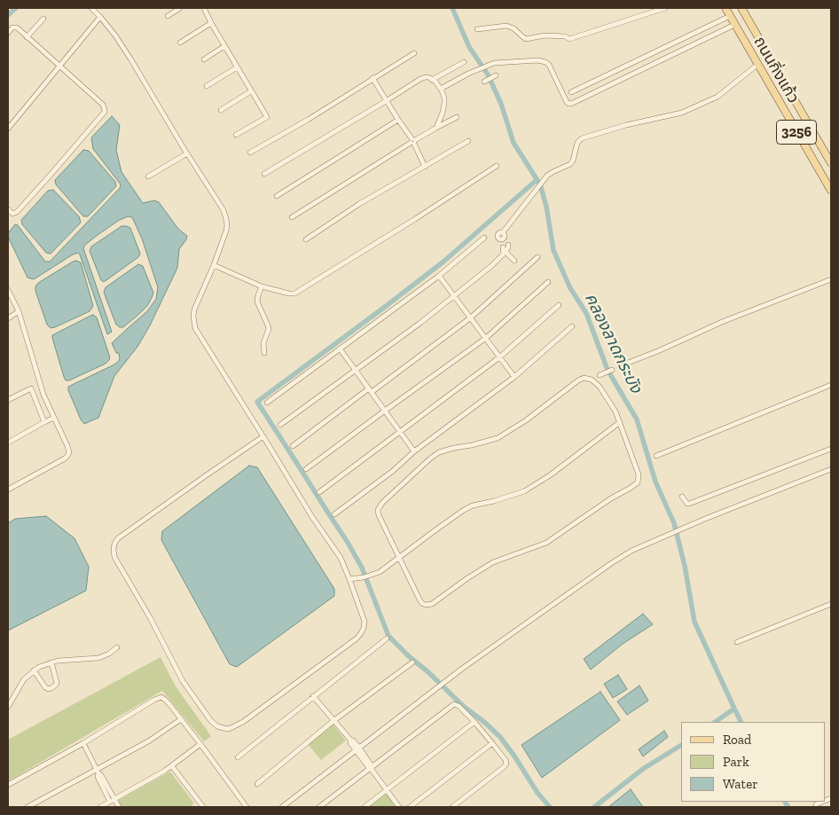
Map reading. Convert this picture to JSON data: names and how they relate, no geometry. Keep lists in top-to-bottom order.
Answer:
{
  "streets": {
    "main road": ["ถนนกิ่งแก้ว", "3256"]
  },
  "water": ["คลองลาดกระบัง"],
  "legend": ["Road", "Park", "Water"]
}
